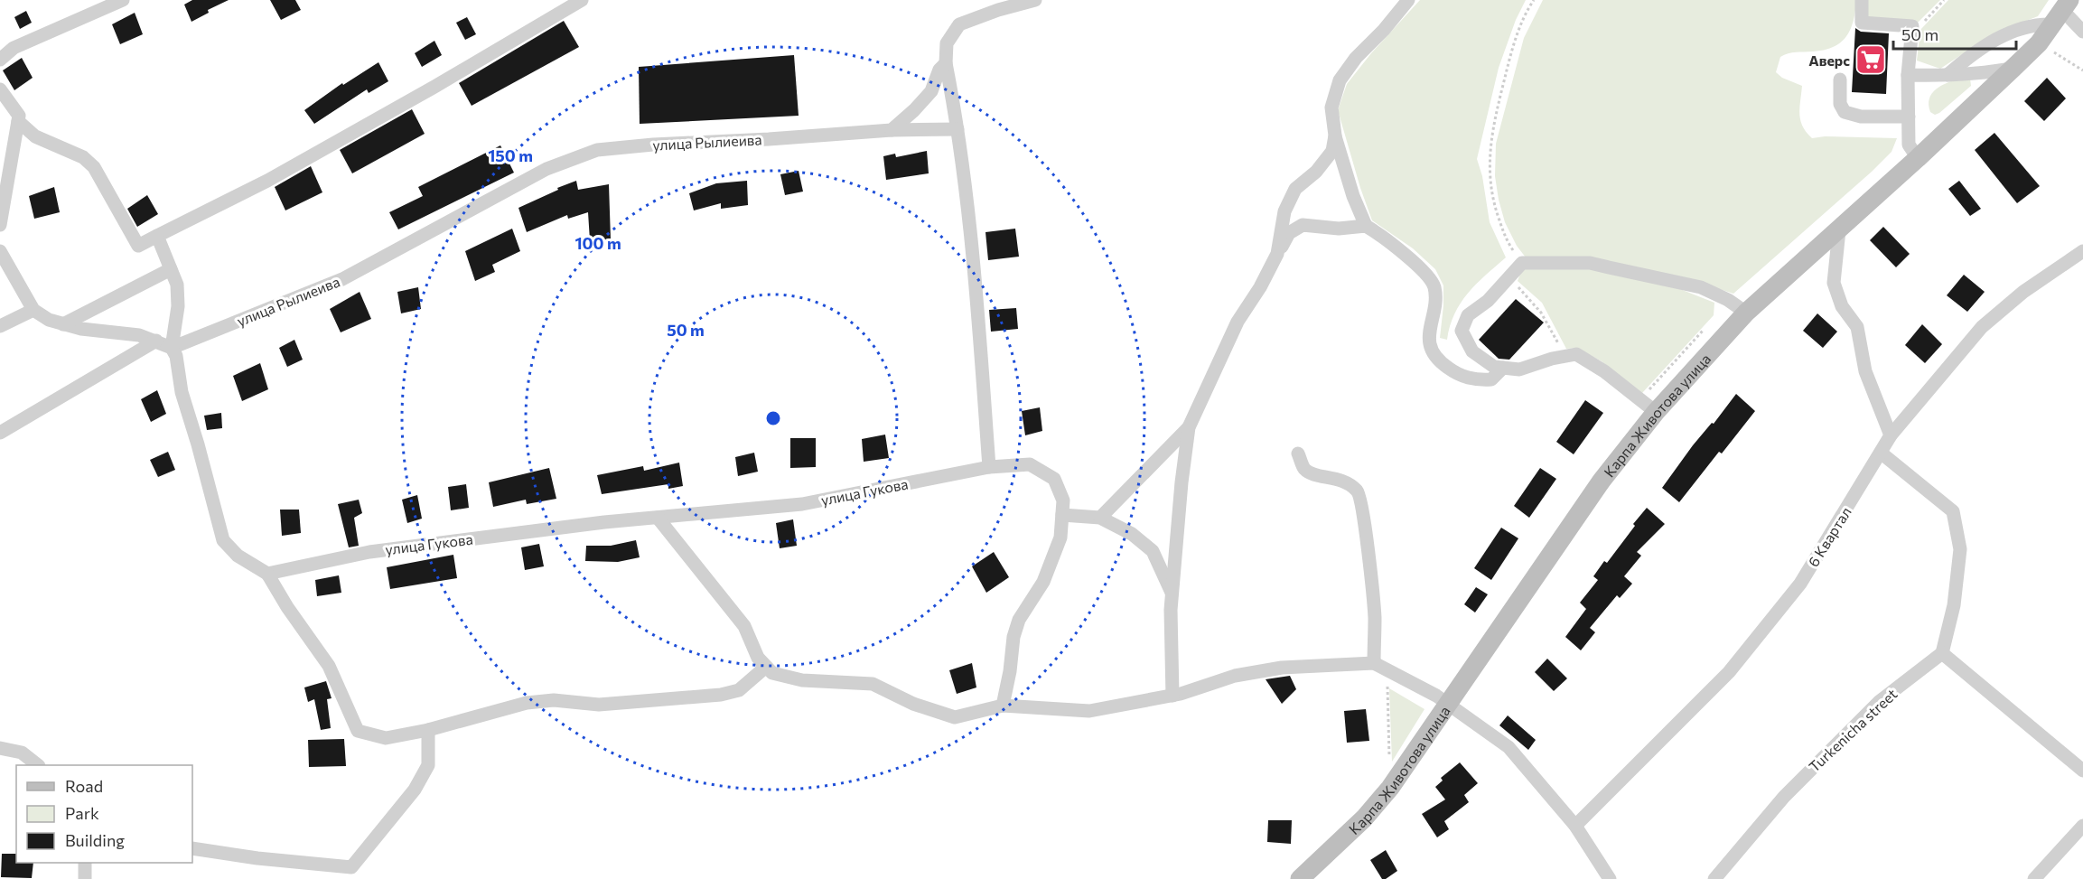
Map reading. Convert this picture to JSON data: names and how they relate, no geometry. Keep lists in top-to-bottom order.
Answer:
{
  "streets": {
    "main road": ["Карпа Животова улица"],
    "street": [
      "улица Рылиеива",
      "улица Гукова",
      "6 Квартал",
      "Turkenicha street"
    ]
  },
  "places": {
    "supermarket": ["Аверс"]
  },
  "legend": ["Road", "Park", "Building"],
  "scale_bar": "50 m",
  "rings": ["150 m", "100 m", "50 m"]
}
